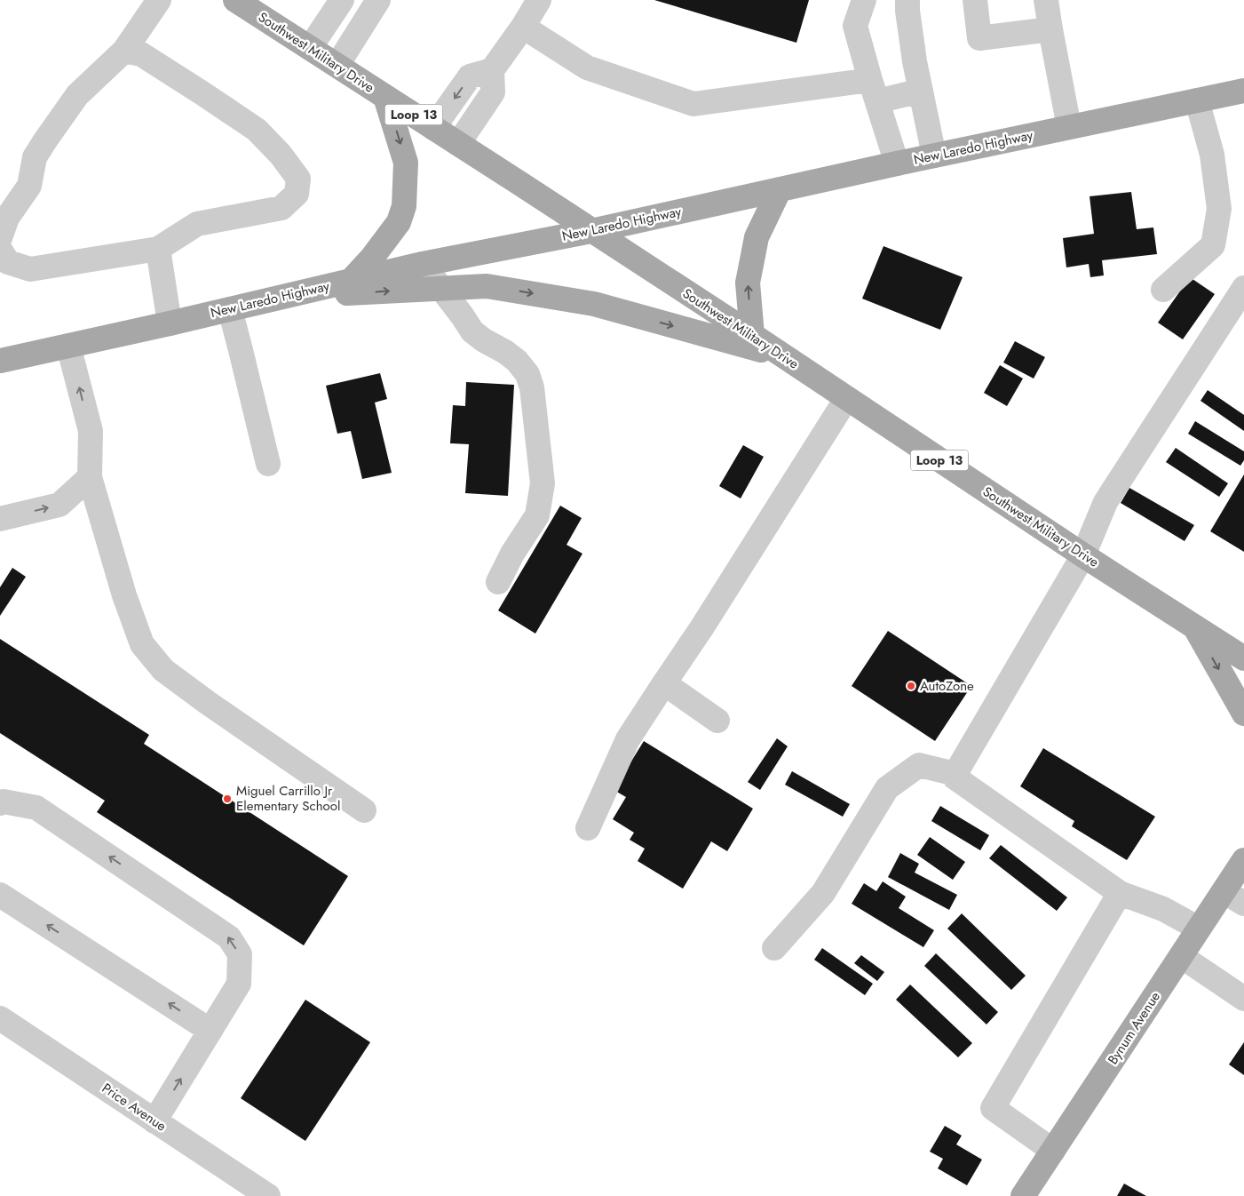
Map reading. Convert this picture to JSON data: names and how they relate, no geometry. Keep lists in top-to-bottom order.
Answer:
{
  "streets": {
    "main road": [
      "Southwest Military Drive",
      "Loop 13",
      "New Laredo Highway",
      "Bynum Avenue"
    ],
    "street": ["Price Avenue"]
  },
  "crossings": [
    ["Southwest Military Drive", "New Laredo Highway"]
  ],
  "places": ["AutoZone", "Miguel Carrillo Jr Elementary School"]
}
